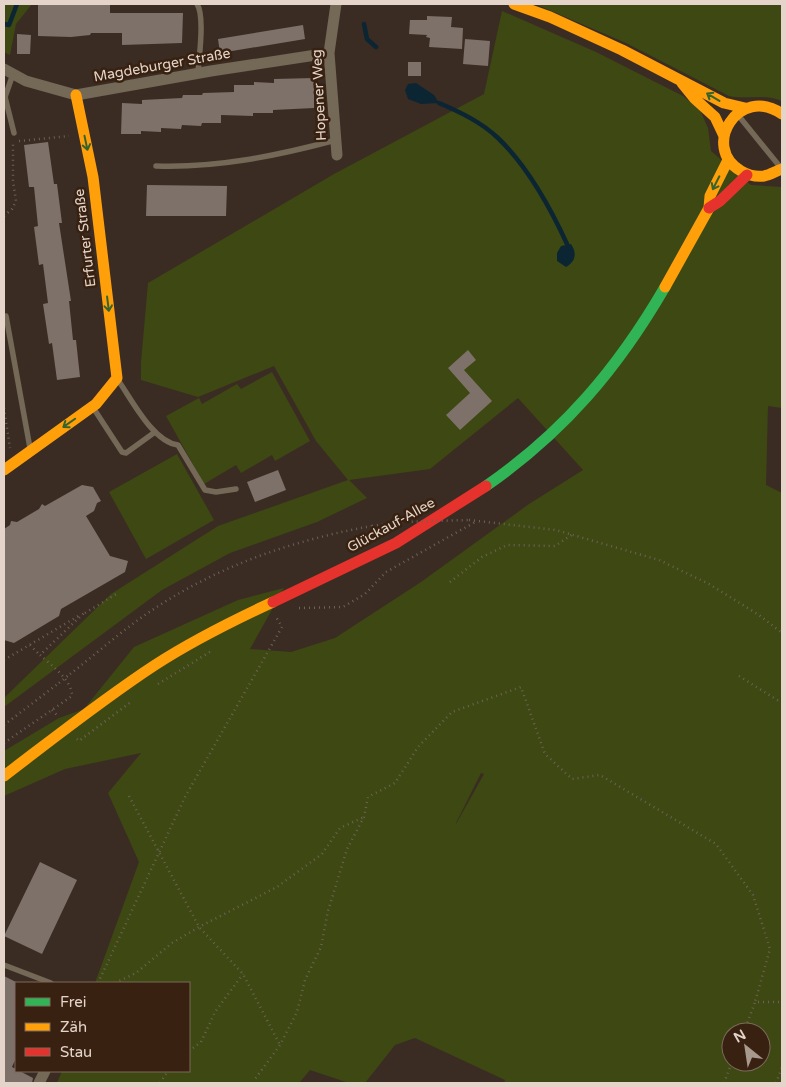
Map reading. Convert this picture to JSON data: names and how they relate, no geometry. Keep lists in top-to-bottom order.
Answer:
{
  "streets": {
    "main road": ["Erfurter Straße", "Glückauf-Allee"],
    "street": ["Magdeburger Straße", "Hopener Weg"]
  },
  "crossings": [
    ["Magdeburger Straße", "Hopener Weg"],
    ["Magdeburger Straße", "Erfurter Straße"]
  ],
  "one_way": ["Erfurter Straße"],
  "legend": ["Frei", "Zäh", "Stau"],
  "north": "top left"
}
